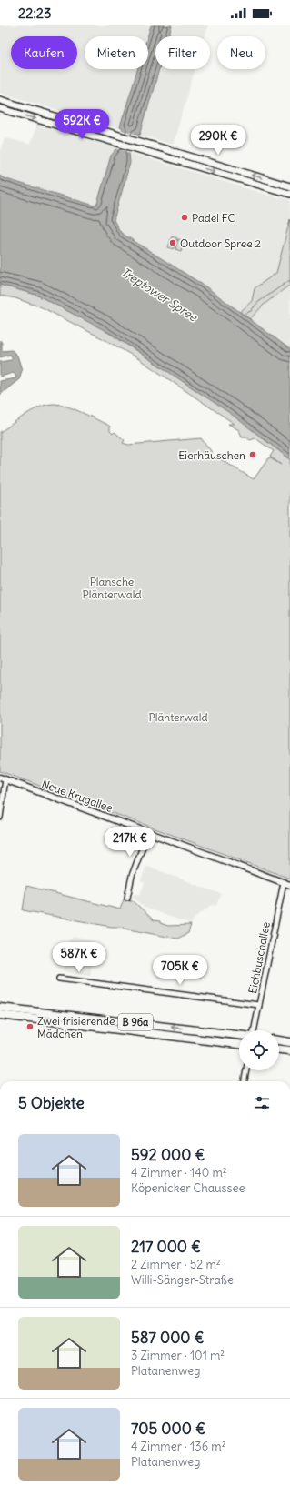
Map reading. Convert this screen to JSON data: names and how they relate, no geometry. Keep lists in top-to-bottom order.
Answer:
{
  "streets": {
    "main road": ["B 96a"],
    "street": ["Neue Krugallee", "Eichbuschallee"]
  },
  "crossings": [
    ["Neue Krugallee", "Eichbuschallee"]
  ],
  "water": ["Treptower Spree"],
  "parks": ["Plansche Plänterwald", "Plänterwald"],
  "places": [
    "Padel FC",
    "Outdoor Spree 2",
    "Eierhäuschen",
    "Zwei frisierende Mädchen"
  ],
  "page": {
    "status": "22:23",
    "chip": [
      "Kaufen",
      "Mieten",
      "Filter",
      "Neu"
    ],
    "price": [
      "592K €",
      "290K €",
      "217K €",
      "587K €",
      "705K €"
    ],
    "heading": "5 Objekte",
    "list": [
      {
        "name": "592 000 €",
        "note": "4 Zimmer · 140 m² · Köpenicker Chaussee"
      },
      {
        "name": "217 000 €",
        "note": "2 Zimmer · 52 m² · Willi-Sänger-Straße"
      },
      {
        "name": "587 000 €",
        "note": "3 Zimmer · 101 m² · Platanenweg"
      },
      {
        "name": "705 000 €",
        "note": "4 Zimmer · 136 m² · Platanenweg"
      }
    ]
  }
}
